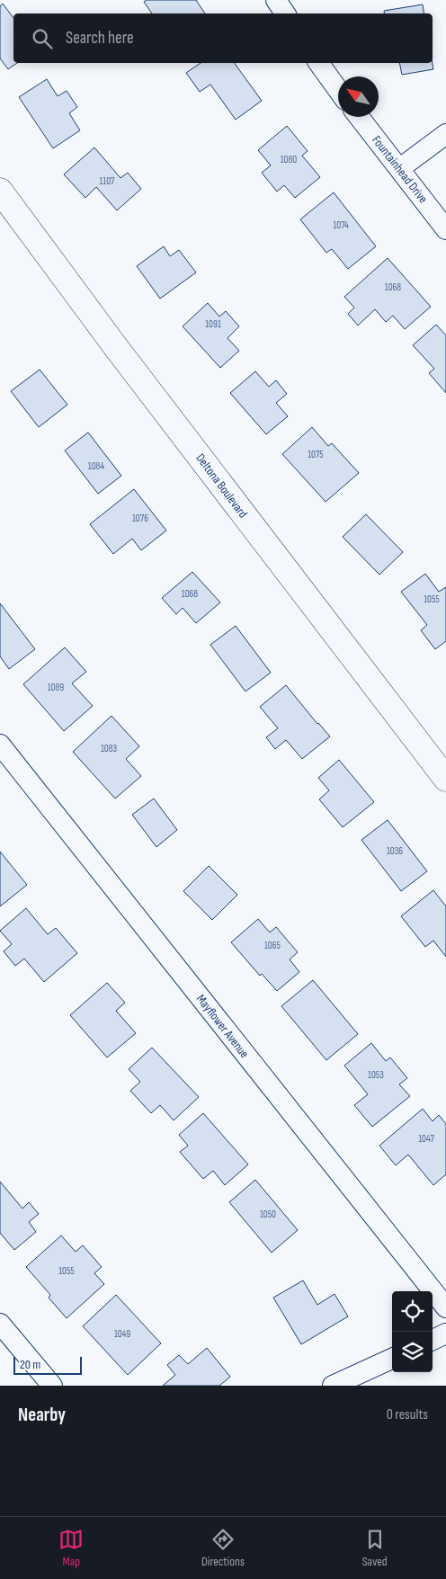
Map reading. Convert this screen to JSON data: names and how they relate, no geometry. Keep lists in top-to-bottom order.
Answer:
{
  "streets": {
    "street": ["Fountainhead Drive", "Deltona Boulevard", "Mayflower Avenue"]
  },
  "house_numbers": [
    "1080",
    "1107",
    "1074",
    "1068",
    "1091",
    "1075",
    "1084",
    "1076",
    "1068",
    "1055",
    "1089",
    "1083",
    "1036",
    "1065",
    "1053",
    "1047",
    "1050",
    "1055",
    "1049"
  ],
  "scale_bar": "20 m",
  "north": "top left",
  "page": {
    "search": "Search here",
    "scale": "20 m",
    "heading": ["Nearby", "0 results"],
    "nav": ["Map", "Directions", "Saved"]
  }
}
